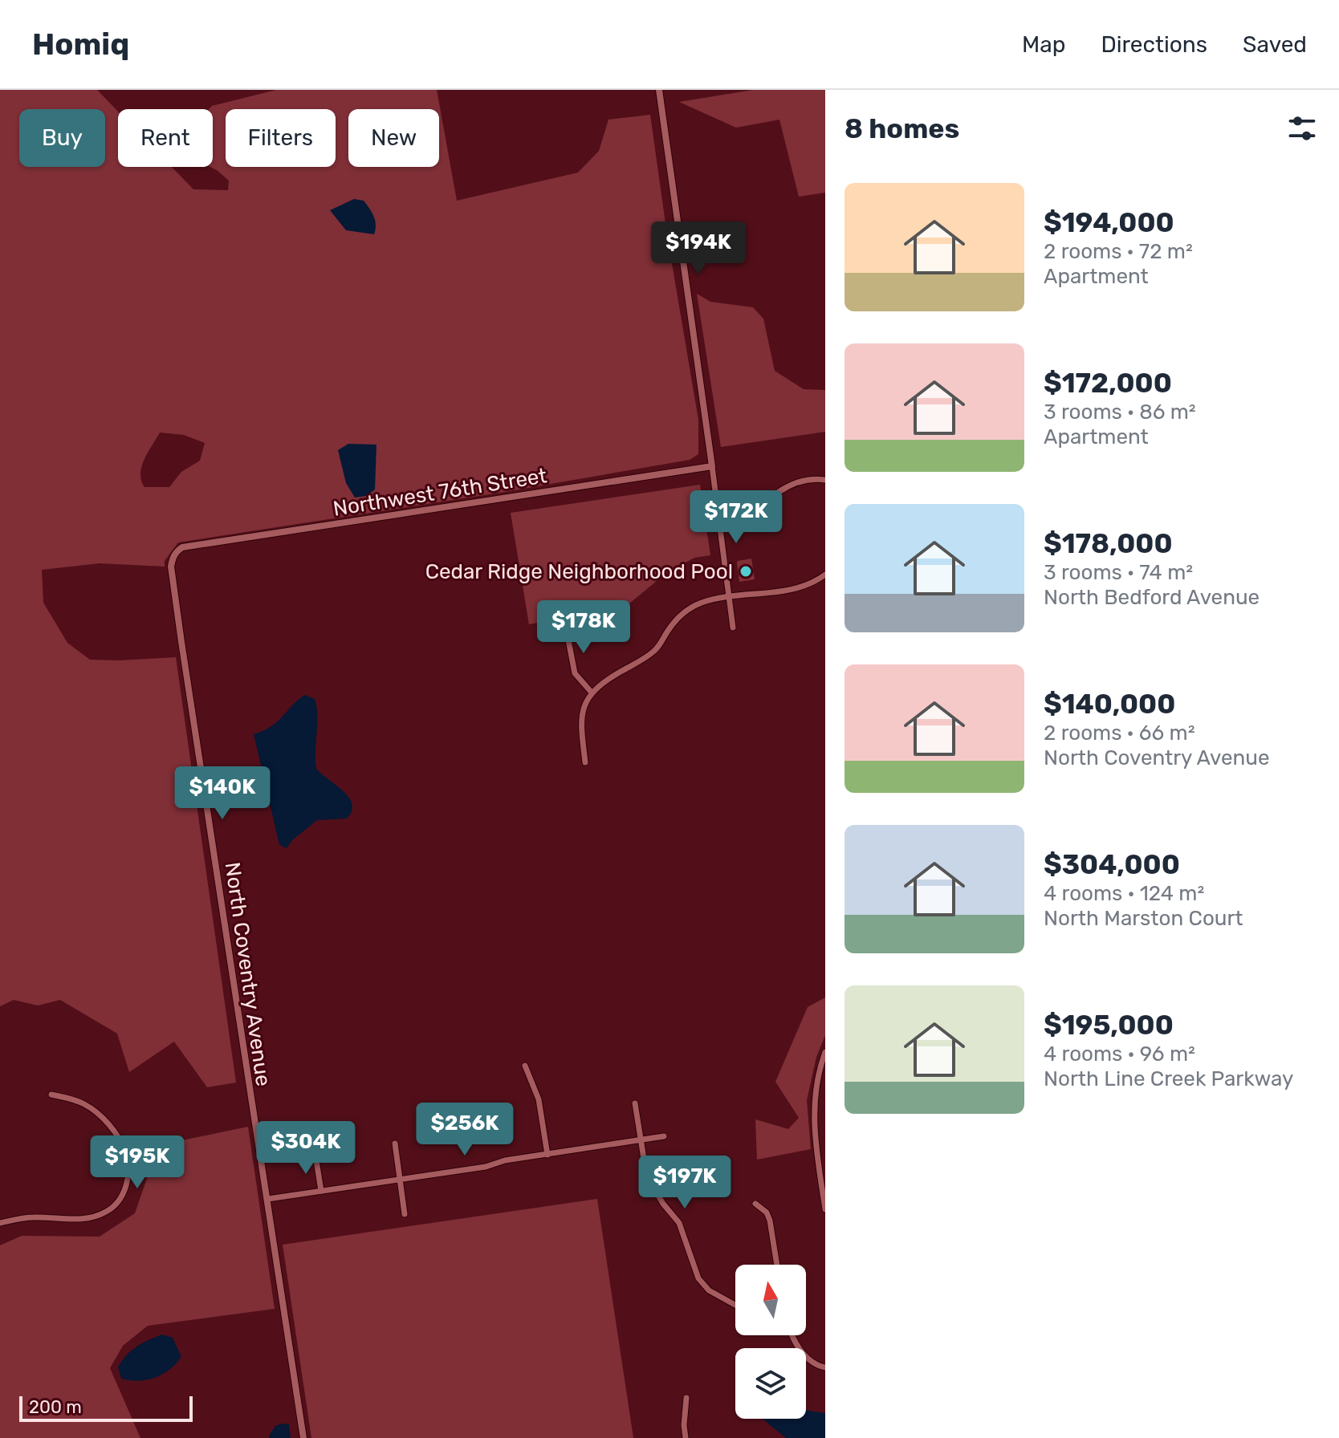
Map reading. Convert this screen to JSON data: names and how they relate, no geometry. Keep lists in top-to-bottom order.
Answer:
{
  "streets": {
    "street": ["Northwest 76th Street", "North Coventry Avenue"]
  },
  "crossings": [
    ["Northwest 76th Street", "North Coventry Avenue"]
  ],
  "places": ["Cedar Ridge Neighborhood Pool"],
  "scale_bar": "200 m",
  "north": "top",
  "page": {
    "header": "Homiq",
    "nav": ["Map", "Directions", "Saved"],
    "heading": "8 homes",
    "chip": [
      "Buy",
      "Rent",
      "Filters",
      "New"
    ],
    "list": [
      {
        "name": "$194,000",
        "note": "2 rooms · 72 m² · Apartment"
      },
      {
        "name": "$172,000",
        "note": "3 rooms · 86 m² · Apartment"
      },
      {
        "name": "$178,000",
        "note": "3 rooms · 74 m² · North Bedford Avenue"
      },
      {
        "name": "$140,000",
        "note": "2 rooms · 66 m² · North Coventry Avenue"
      },
      {
        "name": "$304,000",
        "note": "4 rooms · 124 m² · North Marston Court"
      },
      {
        "name": "$195,000",
        "note": "4 rooms · 96 m² · North Line Creek Parkway"
      }
    ],
    "price": [
      "$194K",
      "$172K",
      "$178K",
      "$140K",
      "$256K",
      "$304K",
      "$195K",
      "$197K"
    ],
    "scale": "200 m"
  }
}
